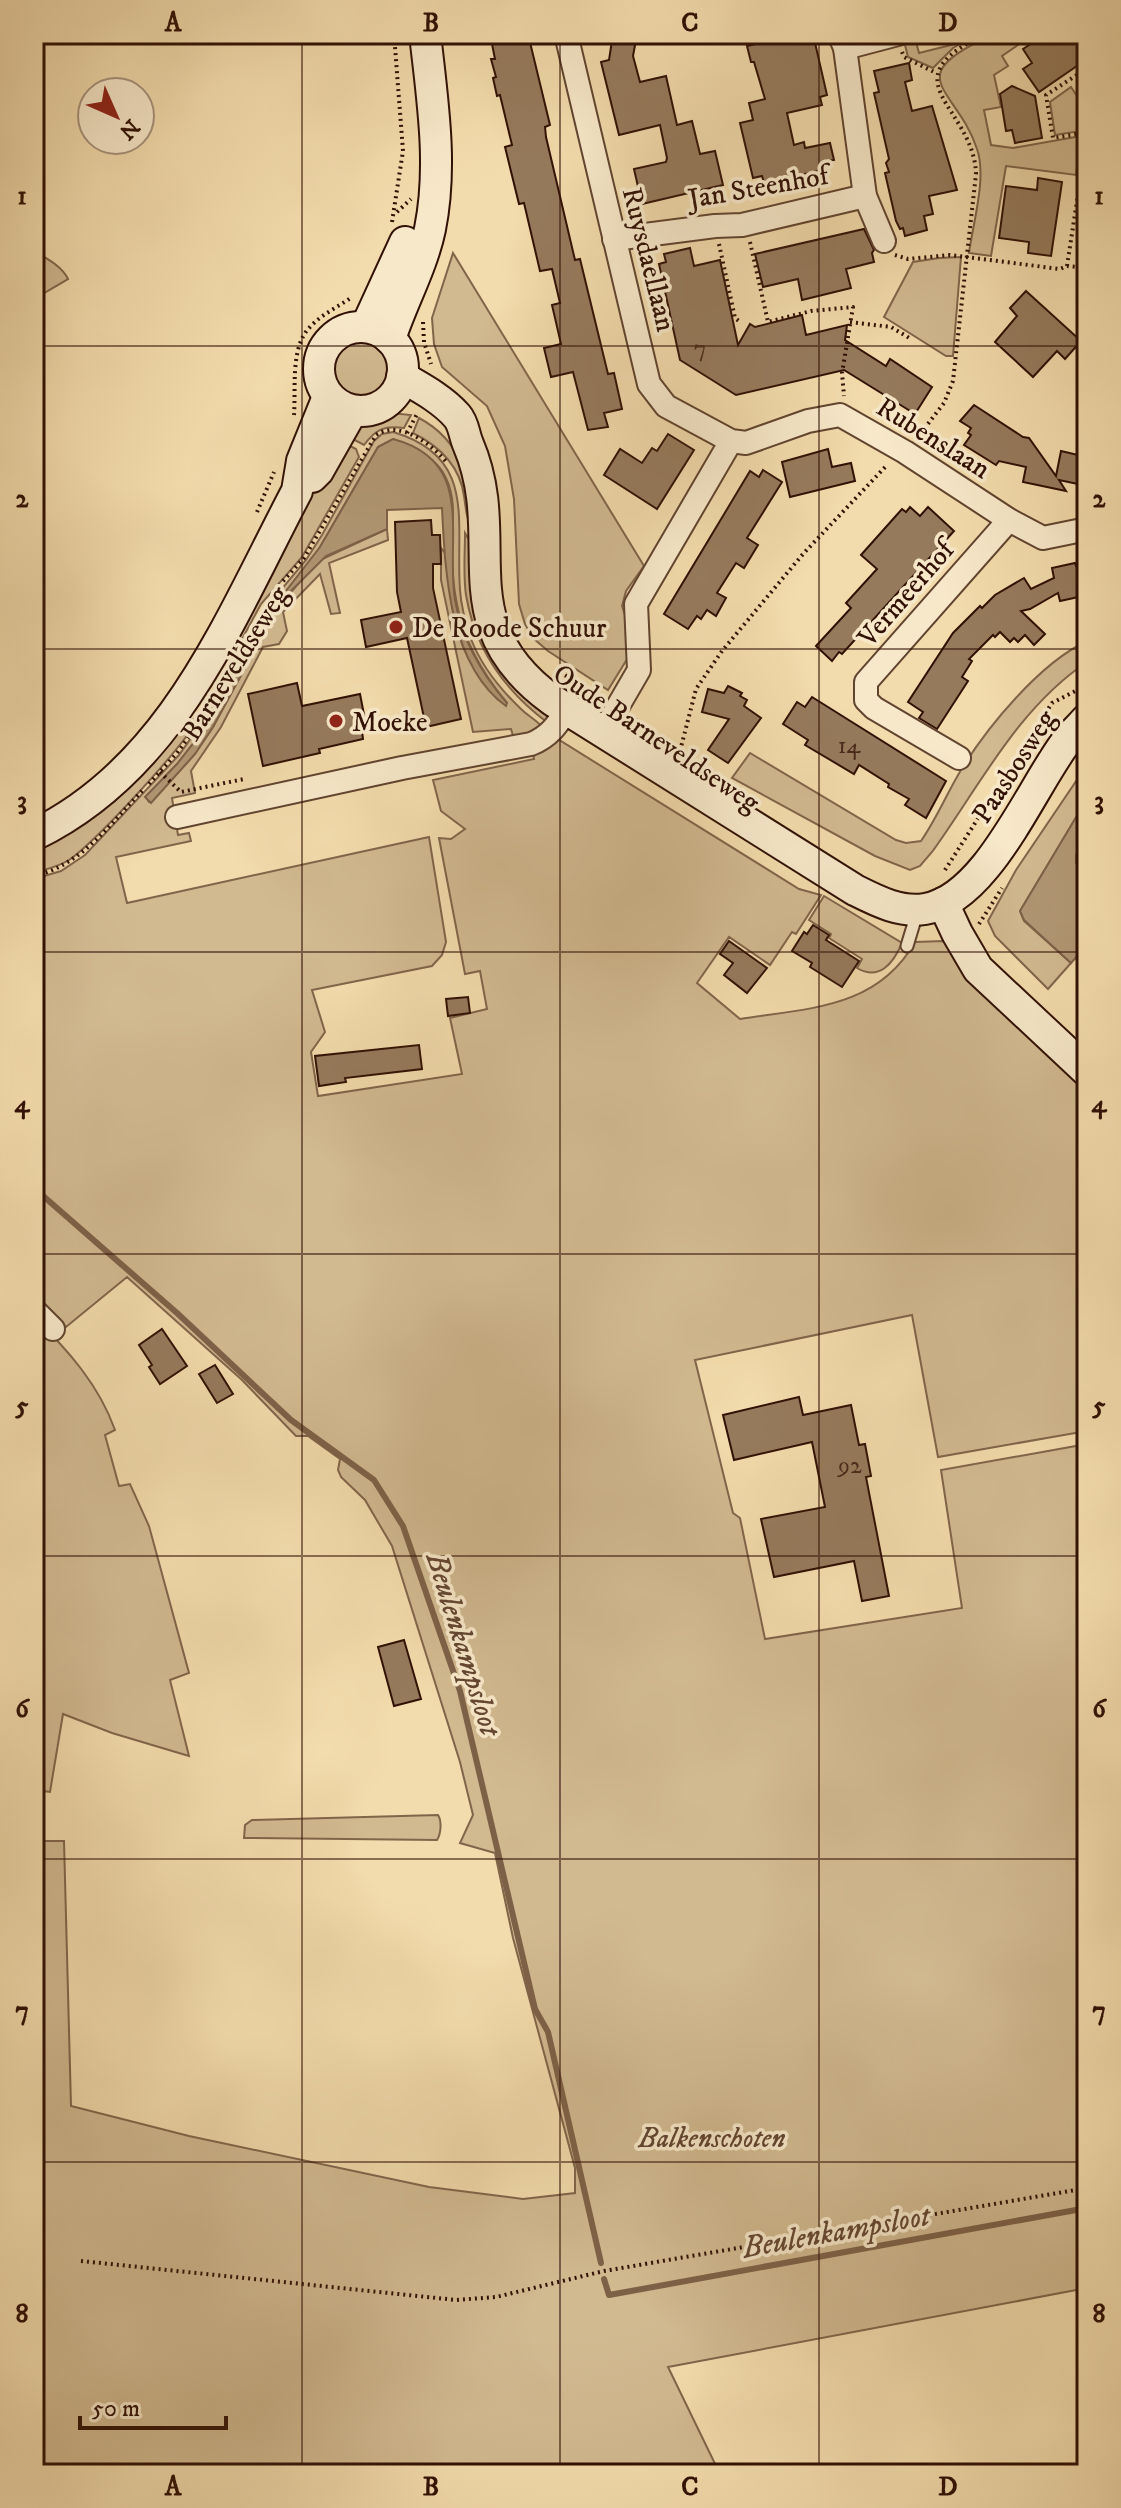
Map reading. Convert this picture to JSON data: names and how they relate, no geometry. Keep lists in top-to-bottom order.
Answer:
{
  "streets": {
    "main road": ["Barneveldseweg", "Oude Barneveldseweg", "Paasbosweg"],
    "street": [
      "Jan Steenhof",
      "Ruysdaellaan",
      "Rubenslaan",
      "Vermeerhof"
    ]
  },
  "crossings": [
    ["Jan Steenhof", "Ruysdaellaan"],
    ["Ruysdaellaan", "Rubenslaan"],
    ["Rubenslaan", "Vermeerhof"],
    ["Rubenslaan", "Oude Barneveldseweg"],
    ["Barneveldseweg", "Oude Barneveldseweg"],
    ["Oude Barneveldseweg", "Paasbosweg"]
  ],
  "water": ["Beulenkampsloot"],
  "parks": ["Balkenschoten"],
  "places": ["De Roode Schuur", "Moeke"],
  "house_numbers": ["7", "14", "92"],
  "scale_bar": "50 m",
  "north": "bottom right",
  "grid": {
    "columns": [
      "A",
      "B",
      "C",
      "D"
    ],
    "rows": [
      "1",
      "2",
      "3",
      "4",
      "5",
      "6",
      "7",
      "8"
    ]
  }
}
